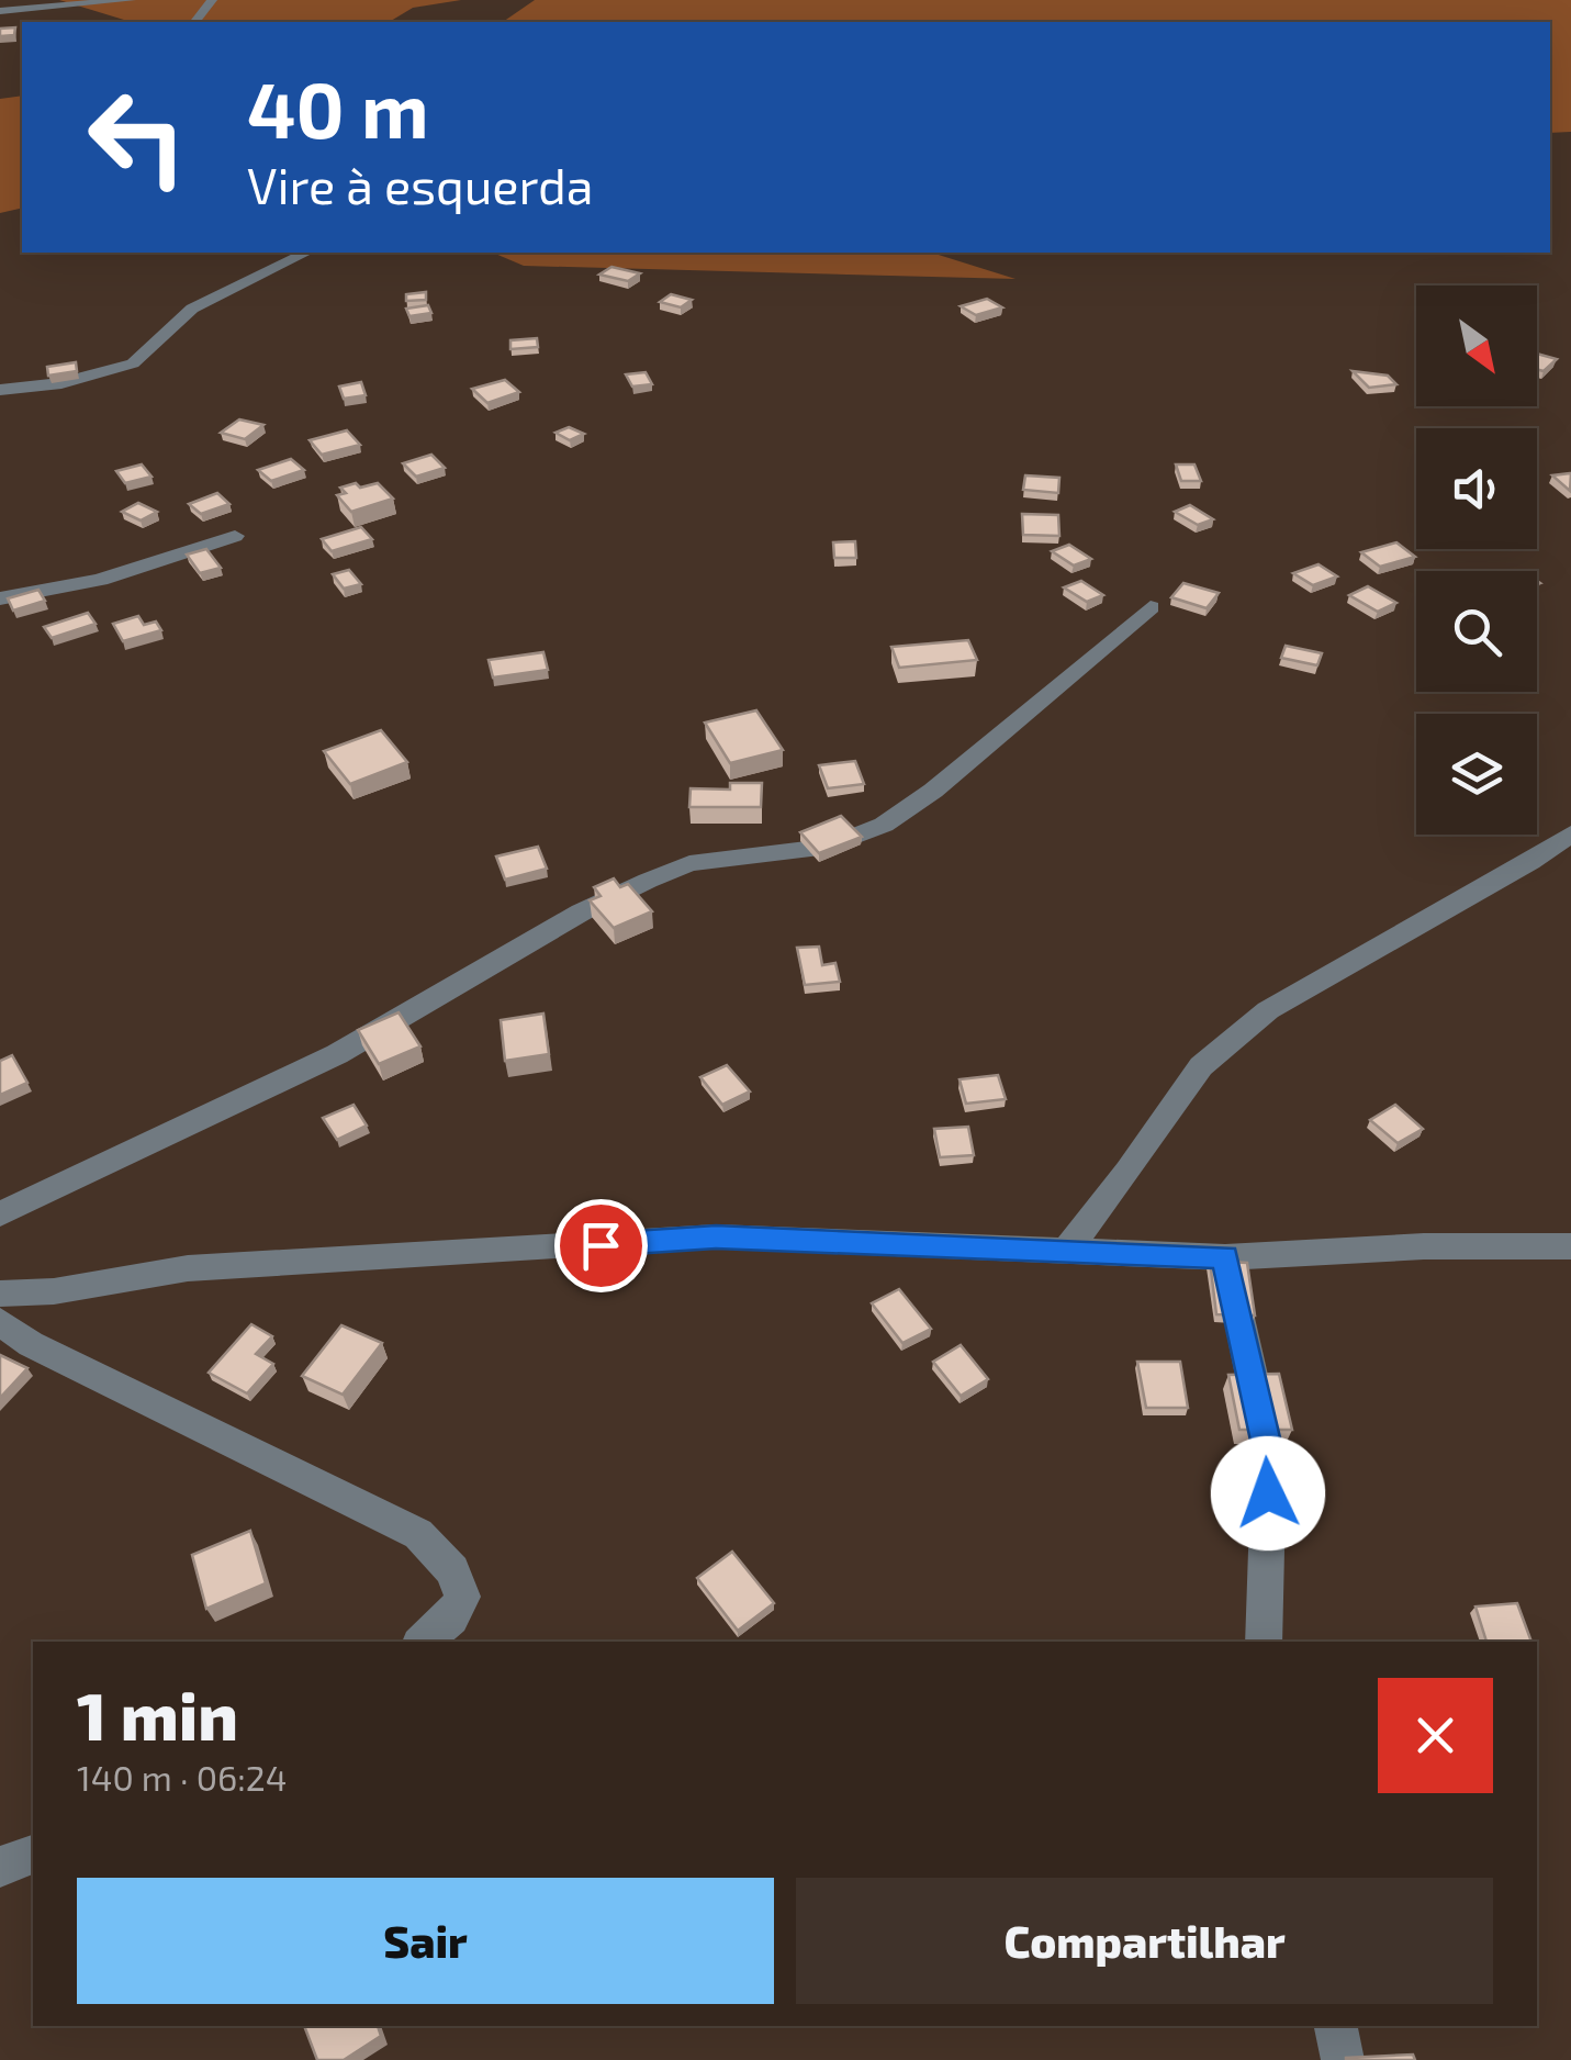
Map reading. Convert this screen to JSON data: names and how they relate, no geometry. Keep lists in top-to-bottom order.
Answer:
{
  "north": "bottom right",
  "page": {
    "turn": ["40 m", "Vire à esquerda"],
    "heading": ["1 min", "140 m · 06:24"],
    "buttons": ["Sair", "Compartilhar"]
  }
}
